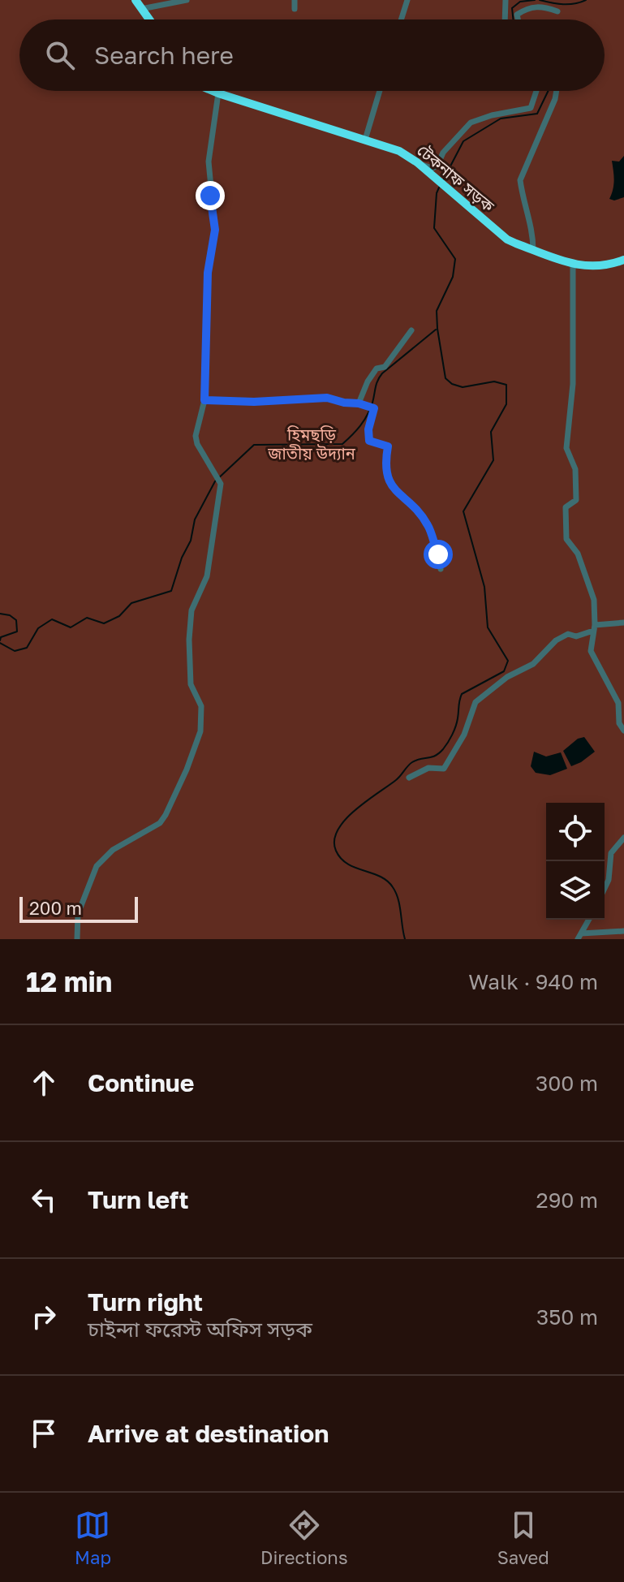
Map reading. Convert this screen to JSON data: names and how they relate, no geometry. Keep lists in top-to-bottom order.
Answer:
{
  "streets": {
    "highway": ["টেকনাফ সড়ক"]
  },
  "parks": ["হিমছড়ি জাতীয় উদ্যান"],
  "scale_bar": "200 m",
  "page": {
    "search": "Search here",
    "scale": "200 m",
    "heading": ["12 min", "Walk · 940 m"],
    "list": [
      ["Continue", "300 m"],
      ["Turn left", "290 m"],
      ["Turn right", "চাইন্দা ফরেস্ট অফিস সড়ক", "350 m"],
      "Arrive at destination"
    ],
    "nav": ["Map", "Directions", "Saved"]
  }
}
